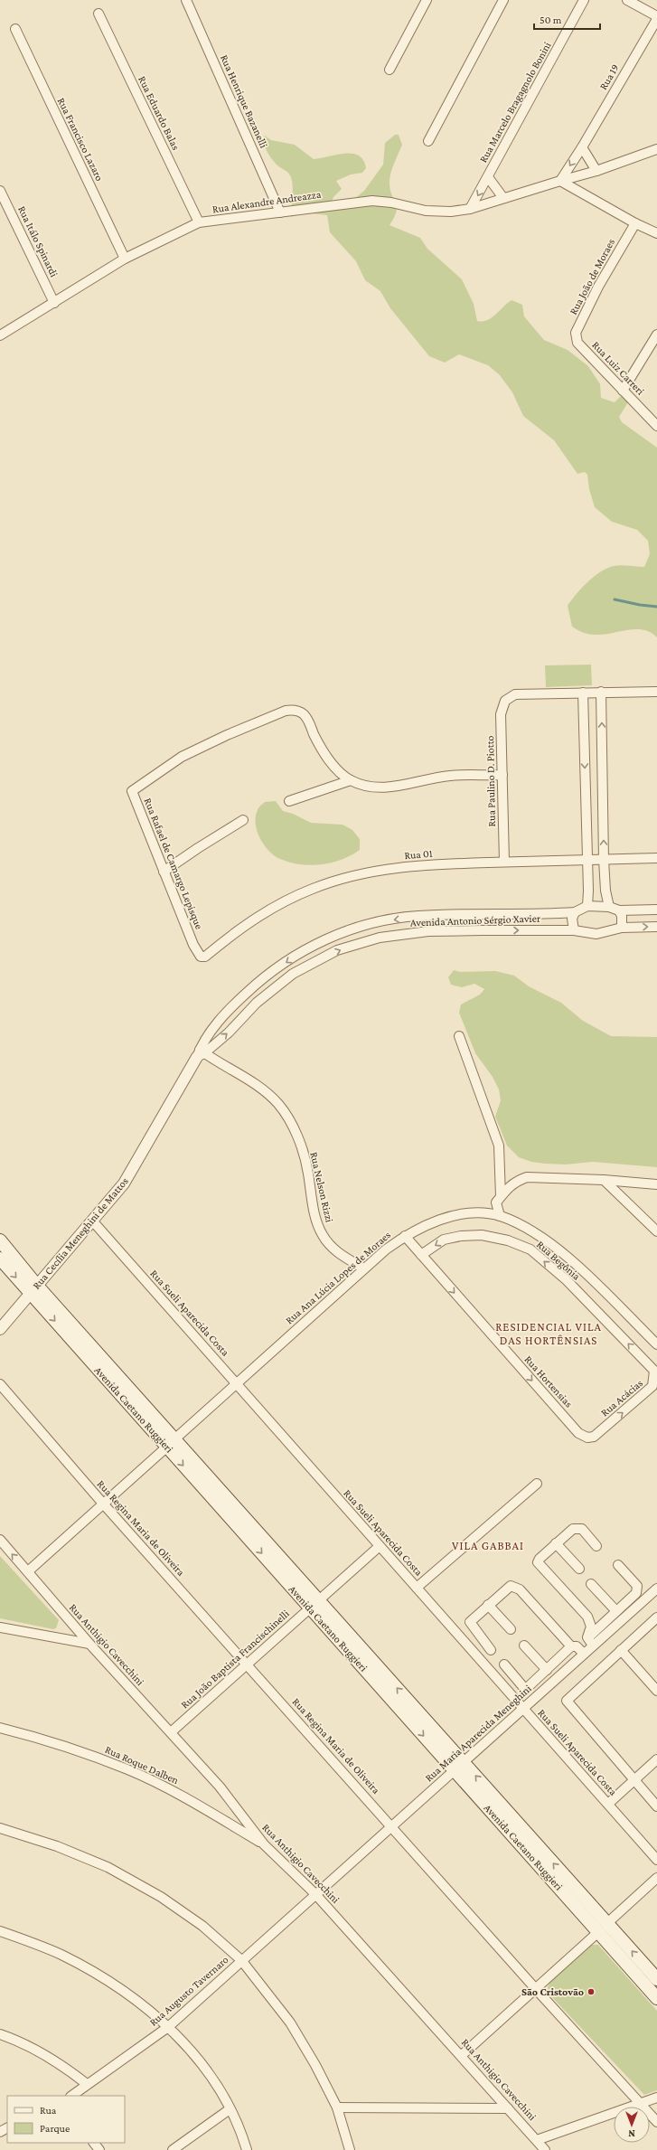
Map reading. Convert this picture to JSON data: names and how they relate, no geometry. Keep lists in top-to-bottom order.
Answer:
{
  "streets": {
    "main road": ["Avenida Caetano Ruggieri"],
    "street": [
      "Rua 19",
      "Rua Henrique Bazanelli",
      "Rua Marcelo Bragagnolo Bonini",
      "Rua Eduardo Balas",
      "Rua Francisco Lazaro",
      "Rua Alexandre Andreazza",
      "Rua Itálo Spinardi",
      "Rua João de Moraes",
      "Rua Luiz Carreri",
      "Rua Paulino D. Piotto",
      "Rua 01",
      "Rua Rafael de Camargo Lepisque",
      "Avenida Antonio Sérgio Xavier",
      "Rua Nelson Rizzi",
      "Rua Cecília Meneghini de Mattos",
      "Rua Begônia",
      "Rua Ana Lúcia Lopes de Moraes",
      "Rua Sueli Aparecida Costa",
      "Rua Hortensias",
      "Rua Acácias",
      "Rua Regina Maria de Oliveira",
      "Rua Anthigio Cavecchini",
      "Rua João Baptista Francischinelli",
      "Rua Maria Aparecida Meneghini",
      "Rua Roque Dalben",
      "Rua Augusto Tavernaro"
    ]
  },
  "crossings": [
    ["Rua 19", "Rua Alexandre Andreazza"],
    ["Rua Henrique Bazanelli", "Rua Alexandre Andreazza"],
    ["Rua Marcelo Bragagnolo Bonini", "Rua Alexandre Andreazza"],
    ["Rua Eduardo Balas", "Rua Alexandre Andreazza"],
    ["Rua Francisco Lazaro", "Rua Alexandre Andreazza"],
    ["Rua Alexandre Andreazza", "Rua Itálo Spinardi"],
    ["Rua João de Moraes", "Rua Luiz Carreri"],
    ["Rua Paulino D. Piotto", "Rua 01"],
    ["Rua Paulino D. Piotto", "Rua Rafael de Camargo Lepisque"],
    ["Rua 01", "Rua Rafael de Camargo Lepisque"],
    ["Avenida Antonio Sérgio Xavier", "Rua Nelson Rizzi"],
    ["Avenida Antonio Sérgio Xavier", "Rua Cecília Meneghini de Mattos"],
    ["Rua Nelson Rizzi", "Rua Cecília Meneghini de Mattos"],
    ["Rua Nelson Rizzi", "Rua Ana Lúcia Lopes de Moraes"],
    ["Rua Cecília Meneghini de Mattos", "Rua Sueli Aparecida Costa"],
    ["Rua Cecília Meneghini de Mattos", "Avenida Caetano Ruggieri"],
    ["Rua Begônia", "Rua Hortensias"],
    ["Rua Begônia", "Rua Acácias"],
    ["Rua Ana Lúcia Lopes de Moraes", "Rua Sueli Aparecida Costa"],
    ["Rua Ana Lúcia Lopes de Moraes", "Rua Hortensias"],
    ["Rua Ana Lúcia Lopes de Moraes", "Avenida Caetano Ruggieri"],
    ["Rua Ana Lúcia Lopes de Moraes", "Rua Regina Maria de Oliveira"],
    ["Rua Ana Lúcia Lopes de Moraes", "Rua Anthigio Cavecchini"],
    ["Rua Sueli Aparecida Costa", "Rua João Baptista Francischinelli"],
    ["Rua Sueli Aparecida Costa", "Rua Maria Aparecida Meneghini"],
    ["Rua Hortensias", "Rua Acácias"],
    ["Avenida Caetano Ruggieri", "Rua João Baptista Francischinelli"],
    ["Avenida Caetano Ruggieri", "Rua Maria Aparecida Meneghini"],
    ["Rua Regina Maria de Oliveira", "Rua João Baptista Francischinelli"],
    ["Rua Regina Maria de Oliveira", "Rua Maria Aparecida Meneghini"],
    ["Rua Anthigio Cavecchini", "Rua João Baptista Francischinelli"],
    ["Rua Anthigio Cavecchini", "Rua Maria Aparecida Meneghini"],
    ["Rua Anthigio Cavecchini", "Rua Roque Dalben"],
    ["Rua Anthigio Cavecchini", "Rua Augusto Tavernaro"],
    ["Rua Maria Aparecida Meneghini", "Rua Augusto Tavernaro"]
  ],
  "one_way": ["Rua Begônia", "Rua Hortensias", "Rua Acácias"],
  "districts": ["RESIDENCIAL VILA DAS HORTÊNSIAS", "VILA GABBAI"],
  "places": ["São Cristovão"],
  "legend": ["Rua", "Parque"],
  "scale_bar": "50 m",
  "north": "bottom"
}
